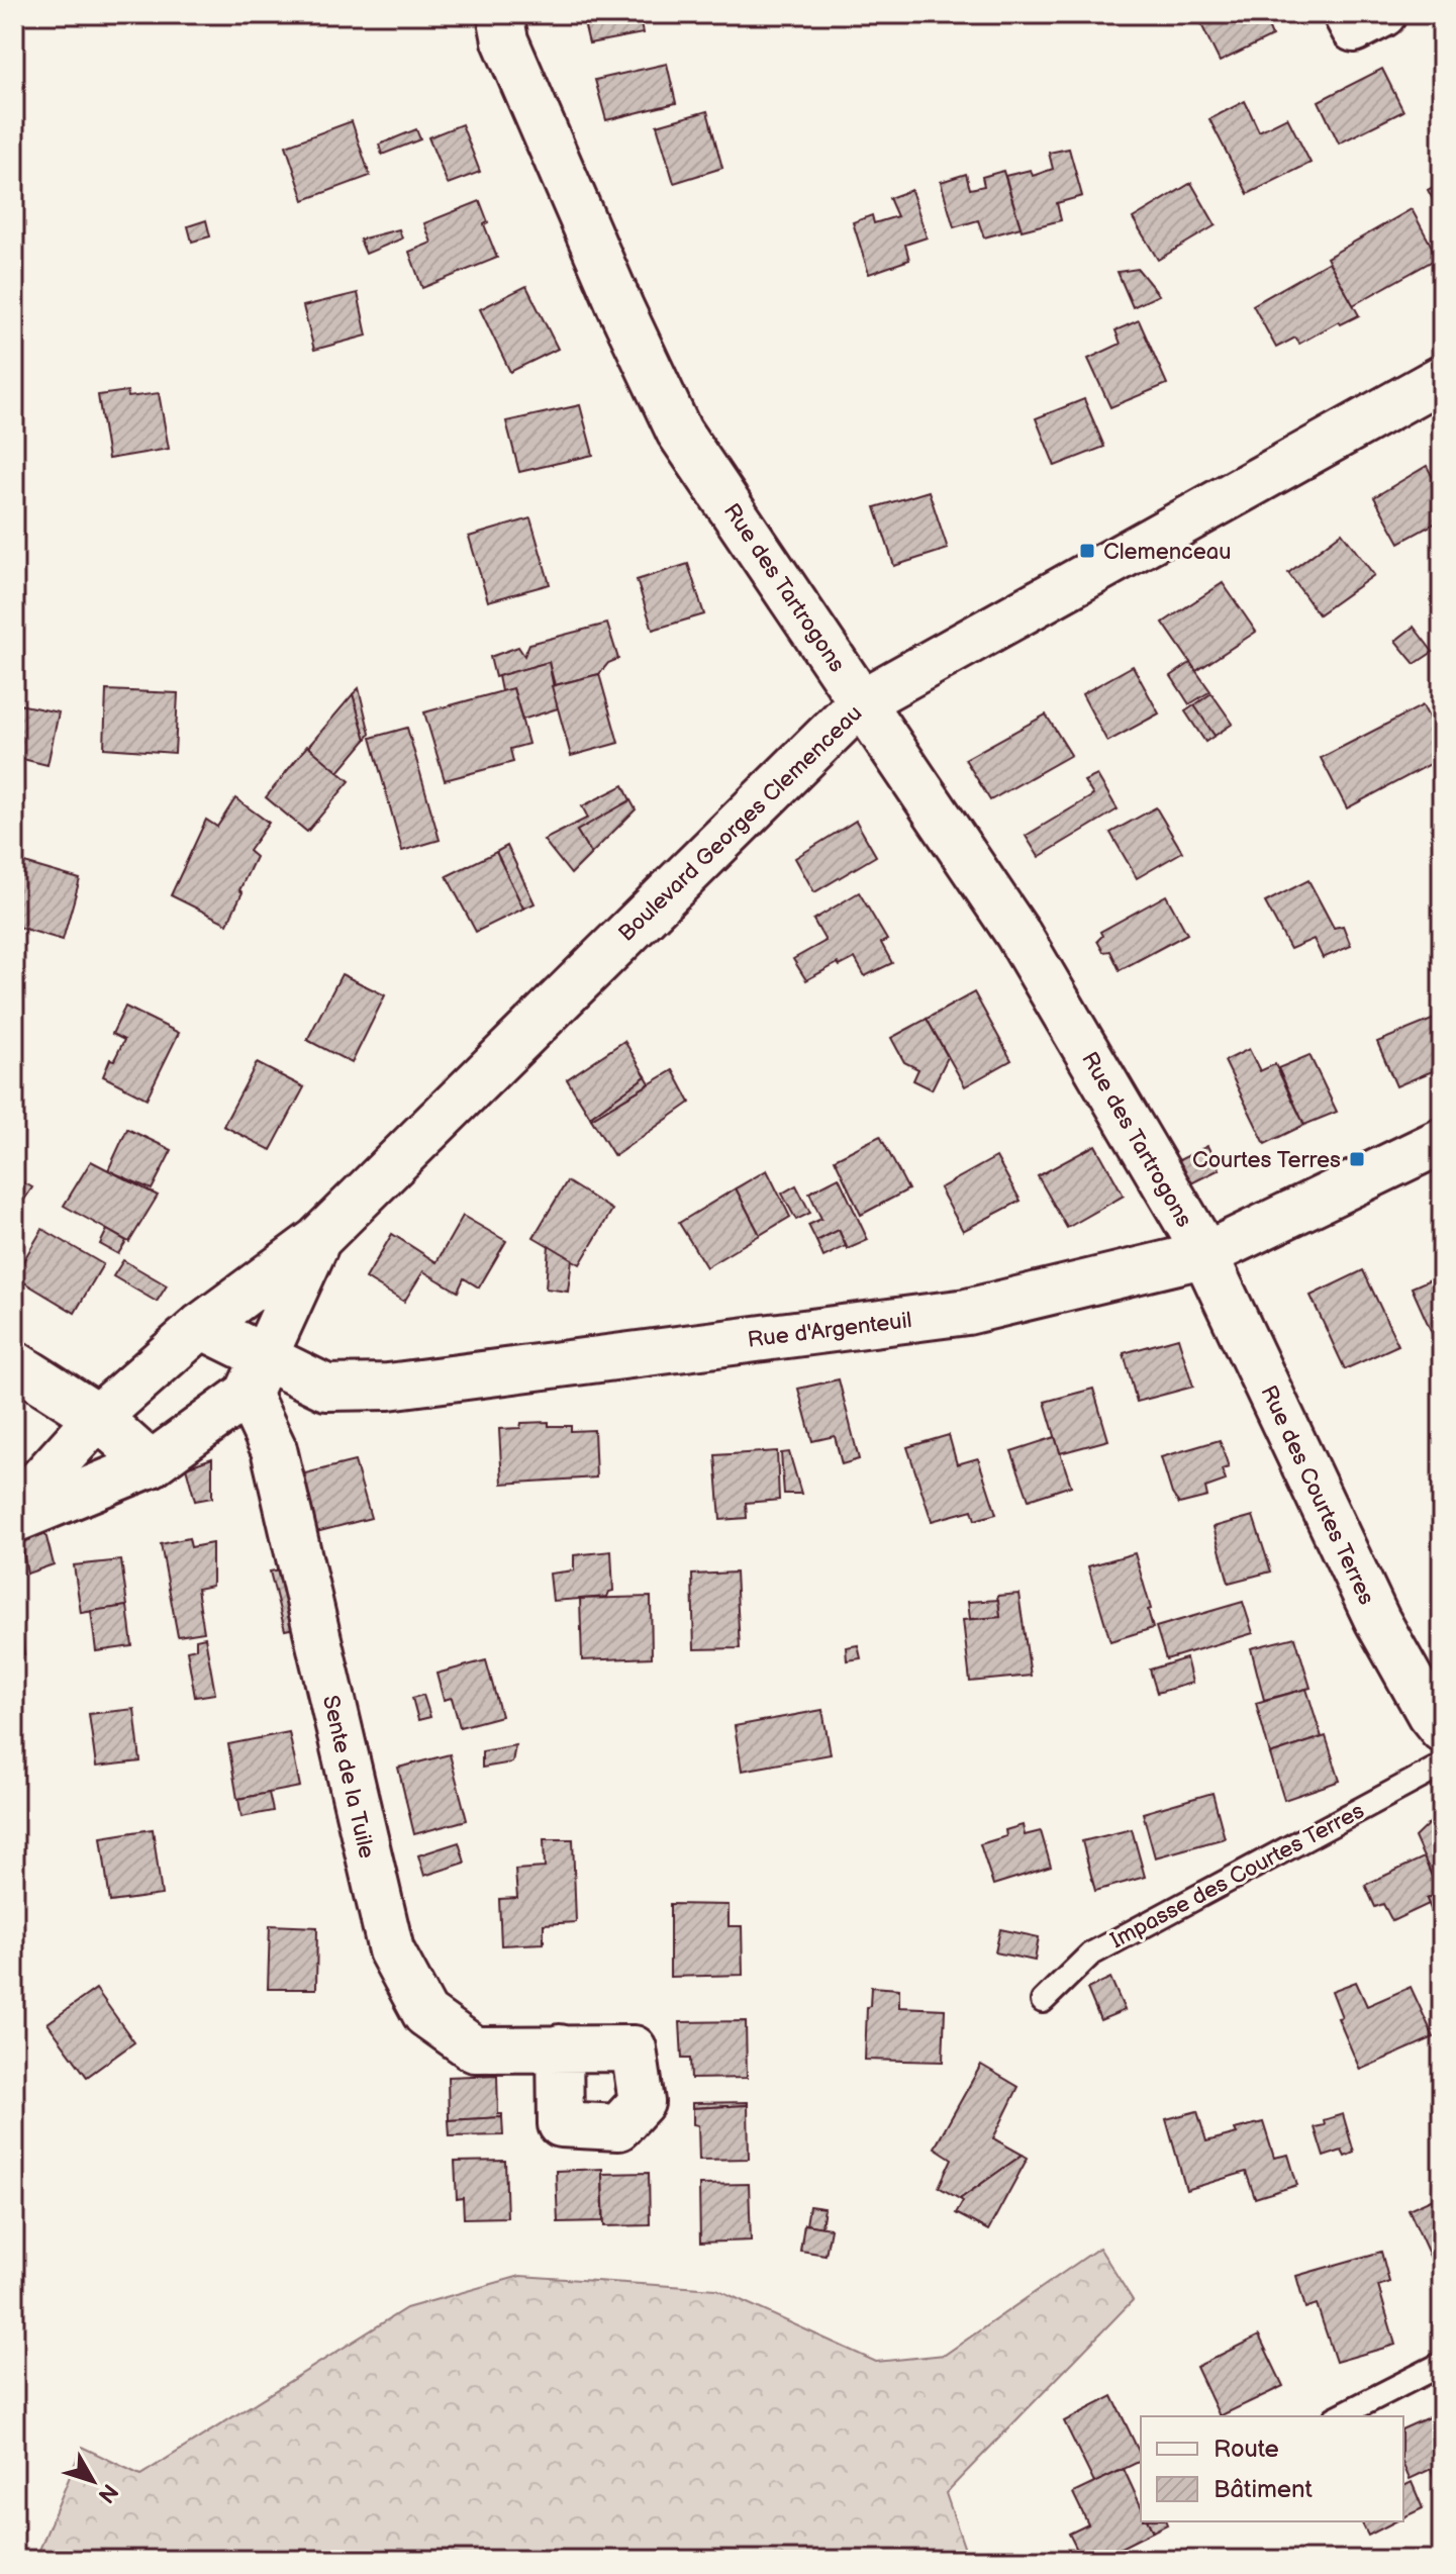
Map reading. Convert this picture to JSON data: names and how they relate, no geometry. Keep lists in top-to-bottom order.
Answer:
{
  "streets": {
    "street": [
      "Rue des Tartrogons",
      "Boulevard Georges Clemenceau",
      "Rue d'Argenteuil",
      "Rue des Courtes Terres",
      "Sente de la Tuile"
    ],
    "lane": ["Impasse des Courtes Terres"]
  },
  "crossings": [
    ["Rue des Tartrogons", "Boulevard Georges Clemenceau"],
    ["Rue des Tartrogons", "Rue d'Argenteuil"],
    ["Rue des Tartrogons", "Rue des Courtes Terres"],
    ["Boulevard Georges Clemenceau", "Rue d'Argenteuil"],
    ["Boulevard Georges Clemenceau", "Sente de la Tuile"],
    ["Rue d'Argenteuil", "Rue des Courtes Terres"],
    ["Rue d'Argenteuil", "Sente de la Tuile"]
  ],
  "places": {
    "transit": ["Clemenceau", "Courtes Terres"]
  },
  "legend": ["Route", "Bâtiment"],
  "north": "bottom right"
}
